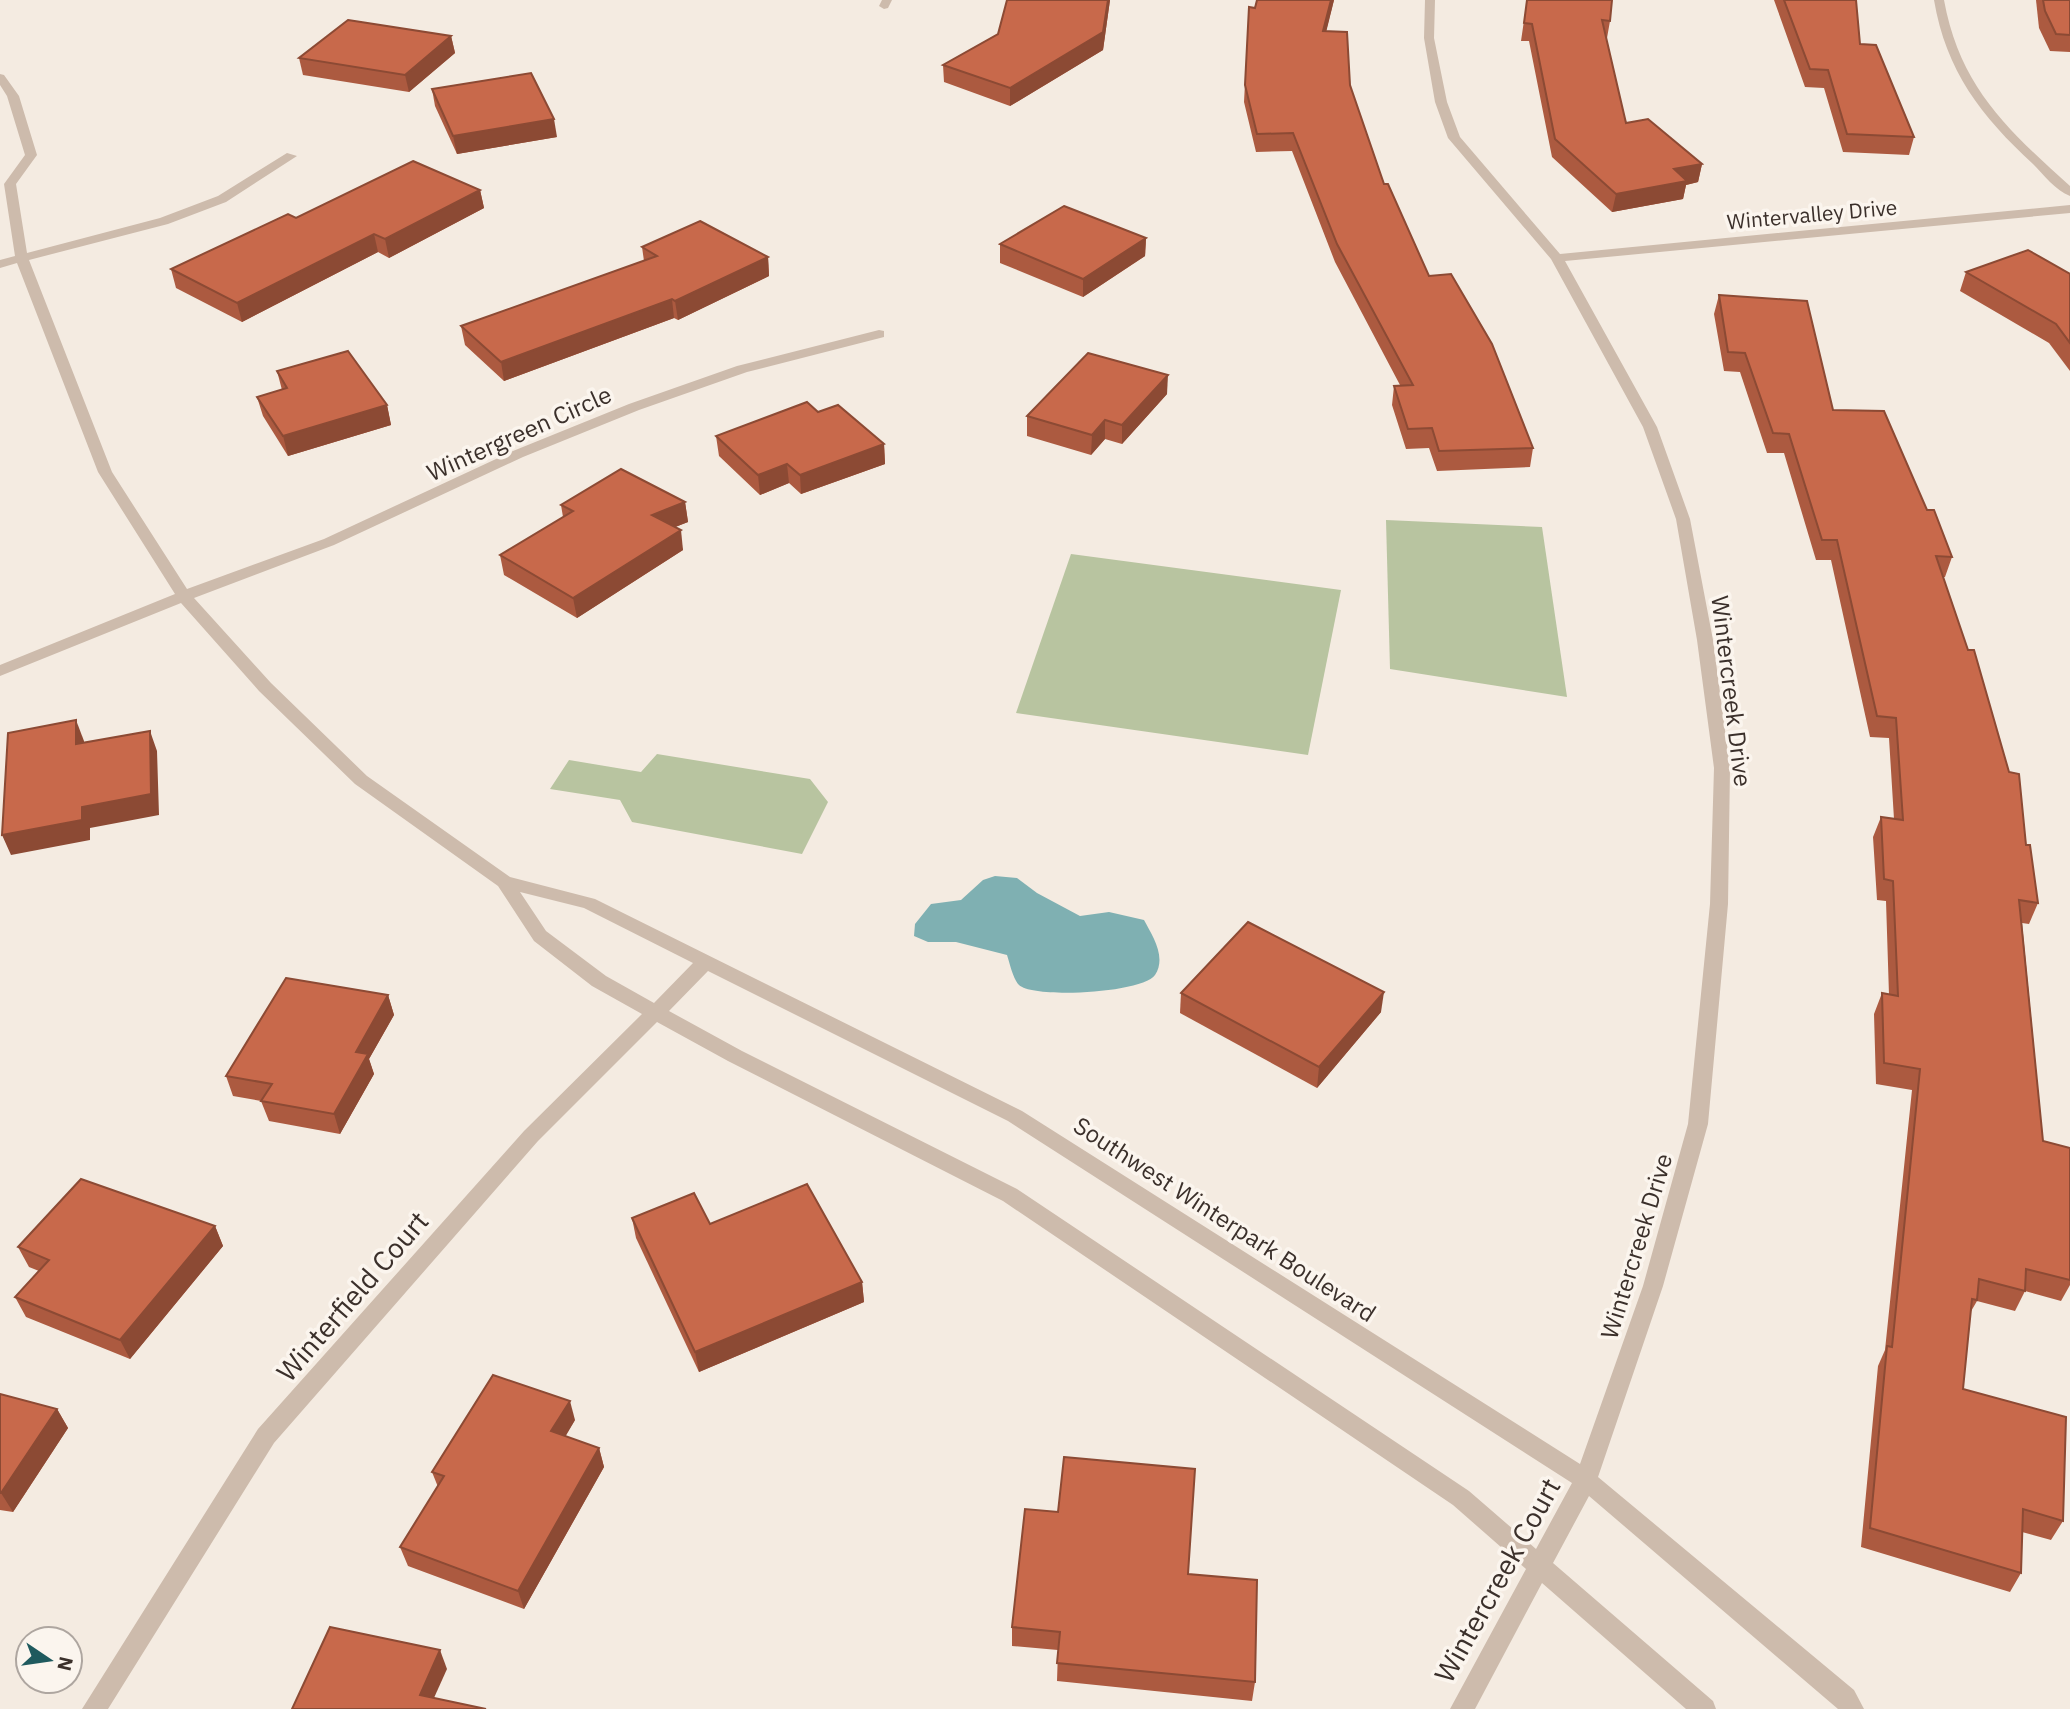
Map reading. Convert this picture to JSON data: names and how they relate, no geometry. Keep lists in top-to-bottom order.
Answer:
{
  "streets": {
    "street": [
      "Wintervalley Drive",
      "Wintergreen Circle",
      "Wintercreek Drive",
      "Southwest Winterpark Boulevard",
      "Winterfield Court",
      "Wintercreek Court"
    ]
  },
  "crossings": [
    ["Wintervalley Drive", "Wintercreek Drive"],
    ["Wintergreen Circle", "Southwest Winterpark Boulevard"],
    ["Wintercreek Drive", "Southwest Winterpark Boulevard"],
    ["Wintercreek Drive", "Wintercreek Court"],
    ["Southwest Winterpark Boulevard", "Winterfield Court"],
    ["Southwest Winterpark Boulevard", "Wintercreek Court"]
  ],
  "north": "right"
}
